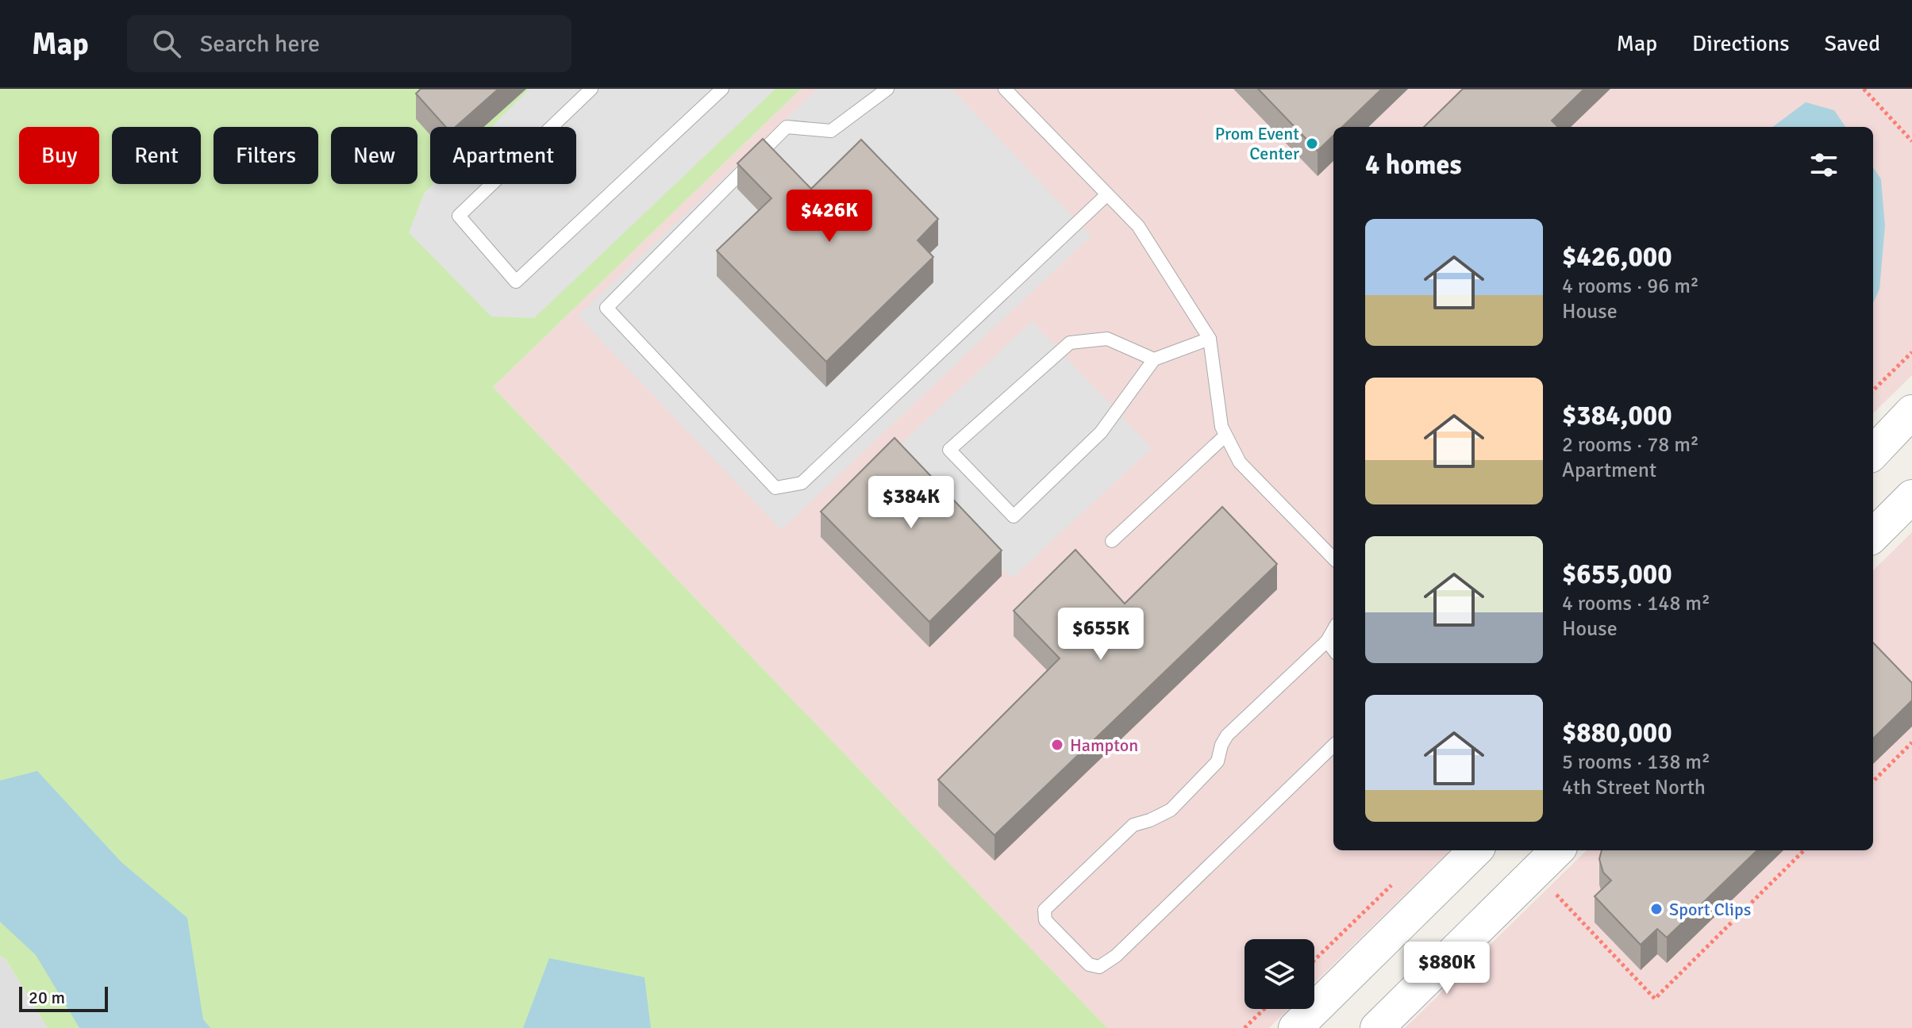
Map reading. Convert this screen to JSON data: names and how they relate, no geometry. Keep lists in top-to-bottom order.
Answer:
{
  "places": ["Prom Event Center", "Hampton", "Sport Clips"],
  "scale_bar": "20 m",
  "page": {
    "header": "Map",
    "search": "Search here",
    "nav": ["Map", "Directions", "Saved"],
    "chip": [
      "Buy",
      "Rent",
      "Filters",
      "New",
      "Apartment"
    ],
    "heading": "4 homes",
    "price": [
      "$426K",
      "$384K",
      "$655K",
      "$880K"
    ],
    "list": [
      {
        "name": "$426,000",
        "note": "4 rooms · 96 m² · House"
      },
      {
        "name": "$384,000",
        "note": "2 rooms · 78 m² · Apartment"
      },
      {
        "name": "$655,000",
        "note": "4 rooms · 148 m² · House"
      },
      {
        "name": "$880,000",
        "note": "5 rooms · 138 m² · 4th Street North"
      }
    ],
    "scale": "20 m"
  }
}
